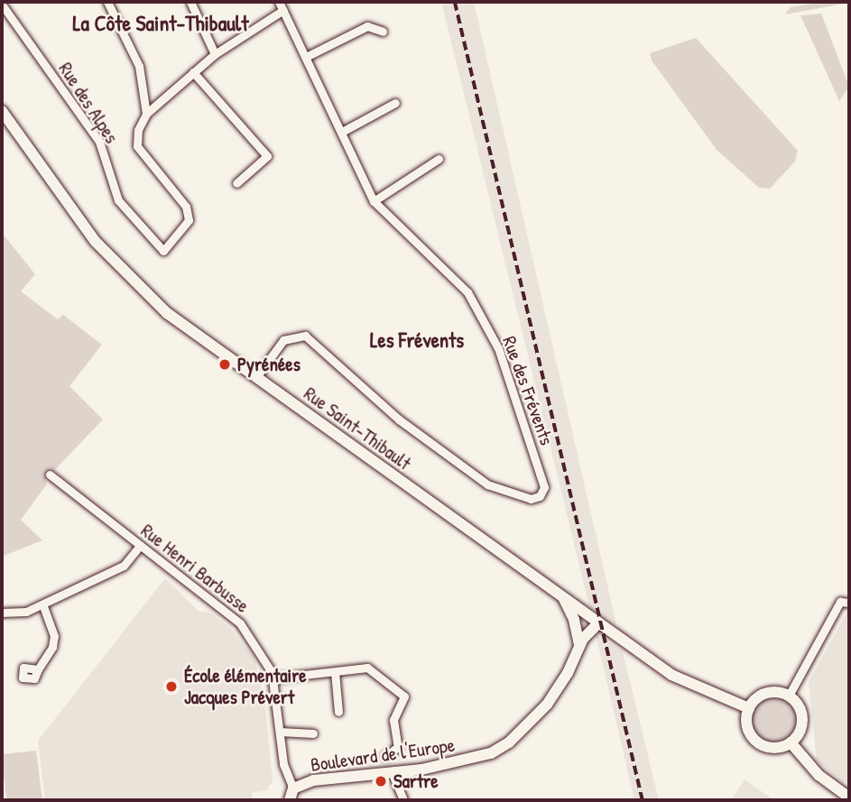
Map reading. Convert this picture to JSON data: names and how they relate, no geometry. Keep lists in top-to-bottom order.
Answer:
{
  "streets": {
    "main road": ["Rue Saint-Thibault", "Boulevard de l'Europe"],
    "street": ["Rue des Alpes", "Rue des Frévents", "Rue Henri Barbusse"]
  },
  "crossings": [
    ["Rue des Frévents", "Rue Saint-Thibault"],
    ["Rue Saint-Thibault", "Boulevard de l'Europe"],
    ["Rue Henri Barbusse", "Boulevard de l'Europe"]
  ],
  "districts": ["La Côte Saint-Thibault", "Les Frévents"],
  "places": ["Pyrénées", "École élémentaire Jacques Prévert", "Sartre"]
}
